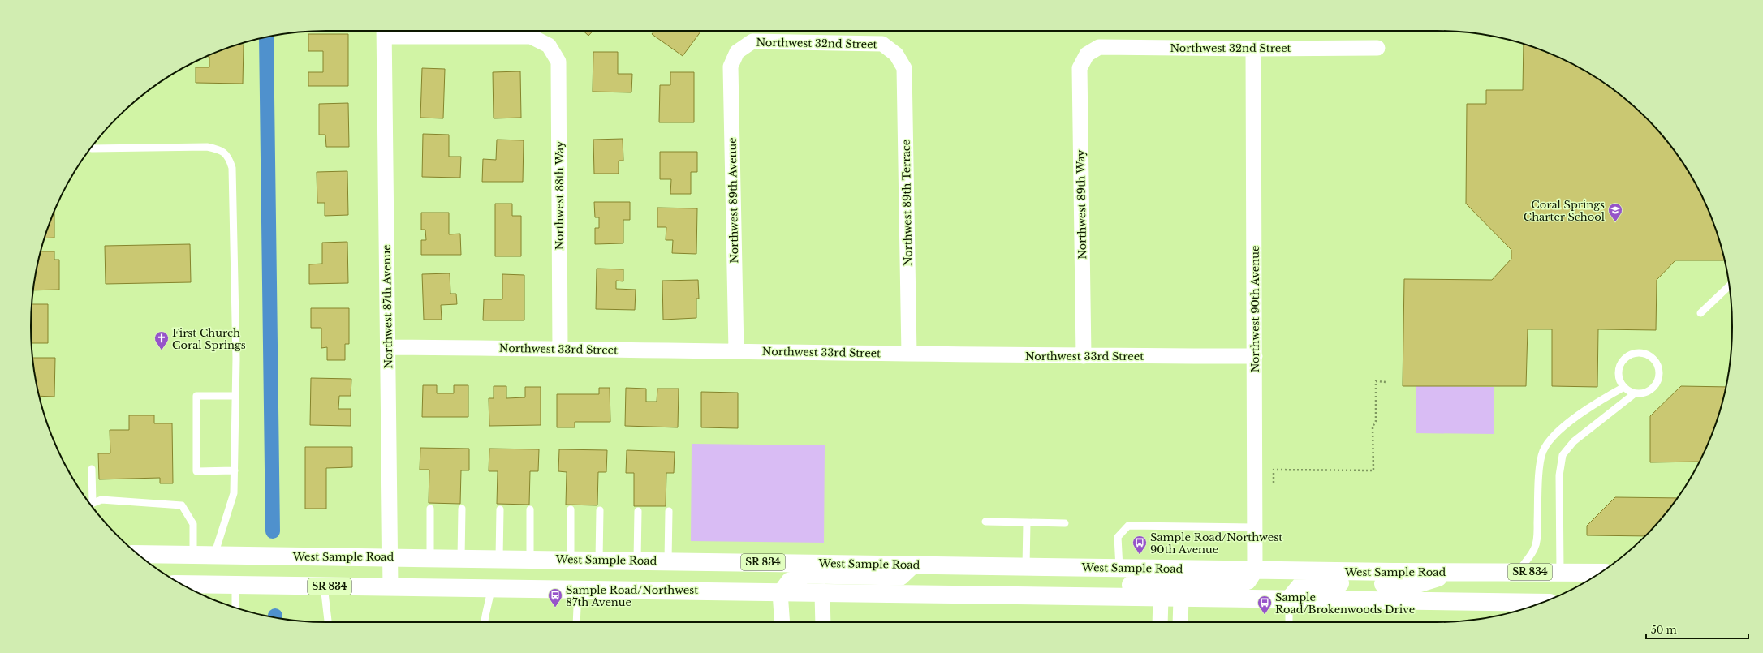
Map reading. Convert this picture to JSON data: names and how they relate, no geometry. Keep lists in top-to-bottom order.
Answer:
{
  "streets": {
    "main road": ["West Sample Road", "SR 834"],
    "street": [
      "Northwest 32nd Street",
      "Northwest 88th Way",
      "Northwest 89th Avenue",
      "Northwest 89th Terrace",
      "Northwest 89th Way",
      "Northwest 87th Avenue",
      "Northwest 90th Avenue",
      "Northwest 33rd Street"
    ]
  },
  "crossings": [
    ["Northwest 32nd Street", "Northwest 89th Avenue"],
    ["Northwest 32nd Street", "Northwest 89th Terrace"],
    ["Northwest 32nd Street", "Northwest 89th Way"],
    ["Northwest 32nd Street", "Northwest 90th Avenue"],
    ["Northwest 88th Way", "Northwest 87th Avenue"],
    ["Northwest 88th Way", "Northwest 33rd Street"],
    ["Northwest 89th Avenue", "Northwest 33rd Street"],
    ["Northwest 89th Terrace", "Northwest 33rd Street"],
    ["Northwest 89th Way", "Northwest 33rd Street"],
    ["Northwest 87th Avenue", "Northwest 33rd Street"],
    ["Northwest 87th Avenue", "West Sample Road"],
    ["Northwest 87th Avenue", "SR 834"],
    ["Northwest 90th Avenue", "Northwest 33rd Street"],
    ["Northwest 90th Avenue", "West Sample Road"]
  ],
  "places": {
    "school or university": ["Coral Springs Charter School"],
    "church": ["First Church Coral Springs"],
    "bus stop": ["Sample Road/Northwest 90th Avenue", "Sample Road/Northwest 87th Avenue", "Sample Road/Brokenwoods Drive"]
  },
  "scale_bar": "50 m"
}
